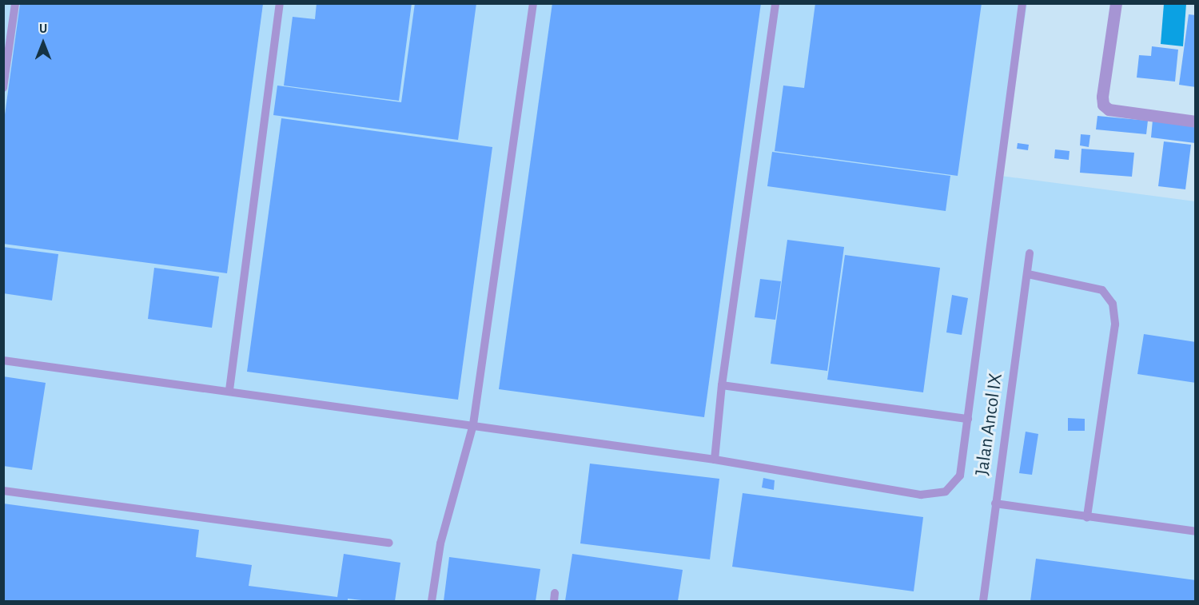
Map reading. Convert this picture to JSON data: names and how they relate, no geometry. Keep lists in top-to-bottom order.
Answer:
{
  "streets": {
    "lane": ["Jalan Ancol IX"]
  },
  "north": "top"
}
